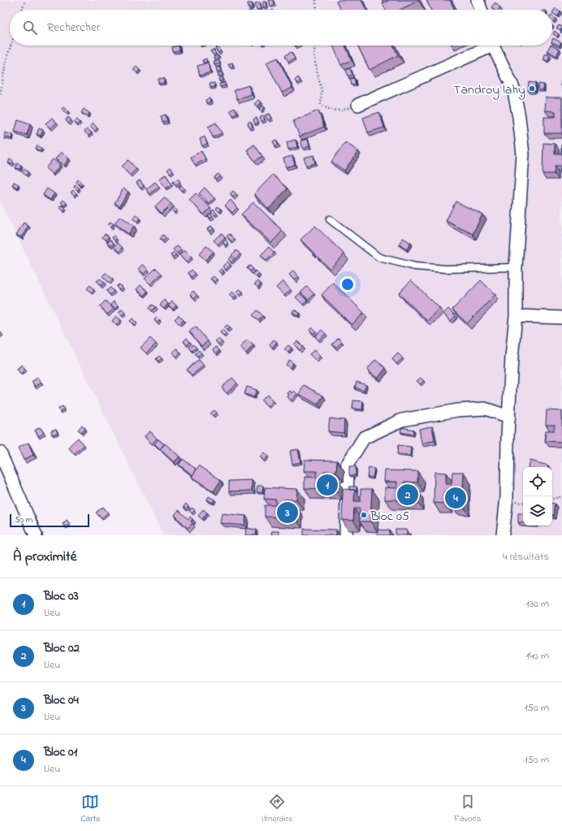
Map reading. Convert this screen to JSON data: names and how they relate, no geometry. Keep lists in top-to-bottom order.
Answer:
{
  "places": ["Tandroy lahy", "Bloc 05"],
  "scale_bar": "50 m",
  "page": {
    "search": "Rechercher",
    "pins": [
      "1",
      "2",
      "4",
      "3"
    ],
    "scale": "50 m",
    "heading": ["À proximité", "4 résultats"],
    "list": [
      {
        "mark": "1",
        "name": "Bloc 03",
        "note": "Lieu",
        "value": "130 m"
      },
      {
        "mark": "2",
        "name": "Bloc 02",
        "note": "Lieu",
        "value": "140 m"
      },
      {
        "mark": "3",
        "name": "Bloc 04",
        "note": "Lieu",
        "value": "150 m"
      },
      {
        "mark": "4",
        "name": "Bloc 01",
        "note": "Lieu",
        "value": "150 m"
      }
    ],
    "nav": ["Carte", "Itinéraire", "Favoris"]
  }
}
